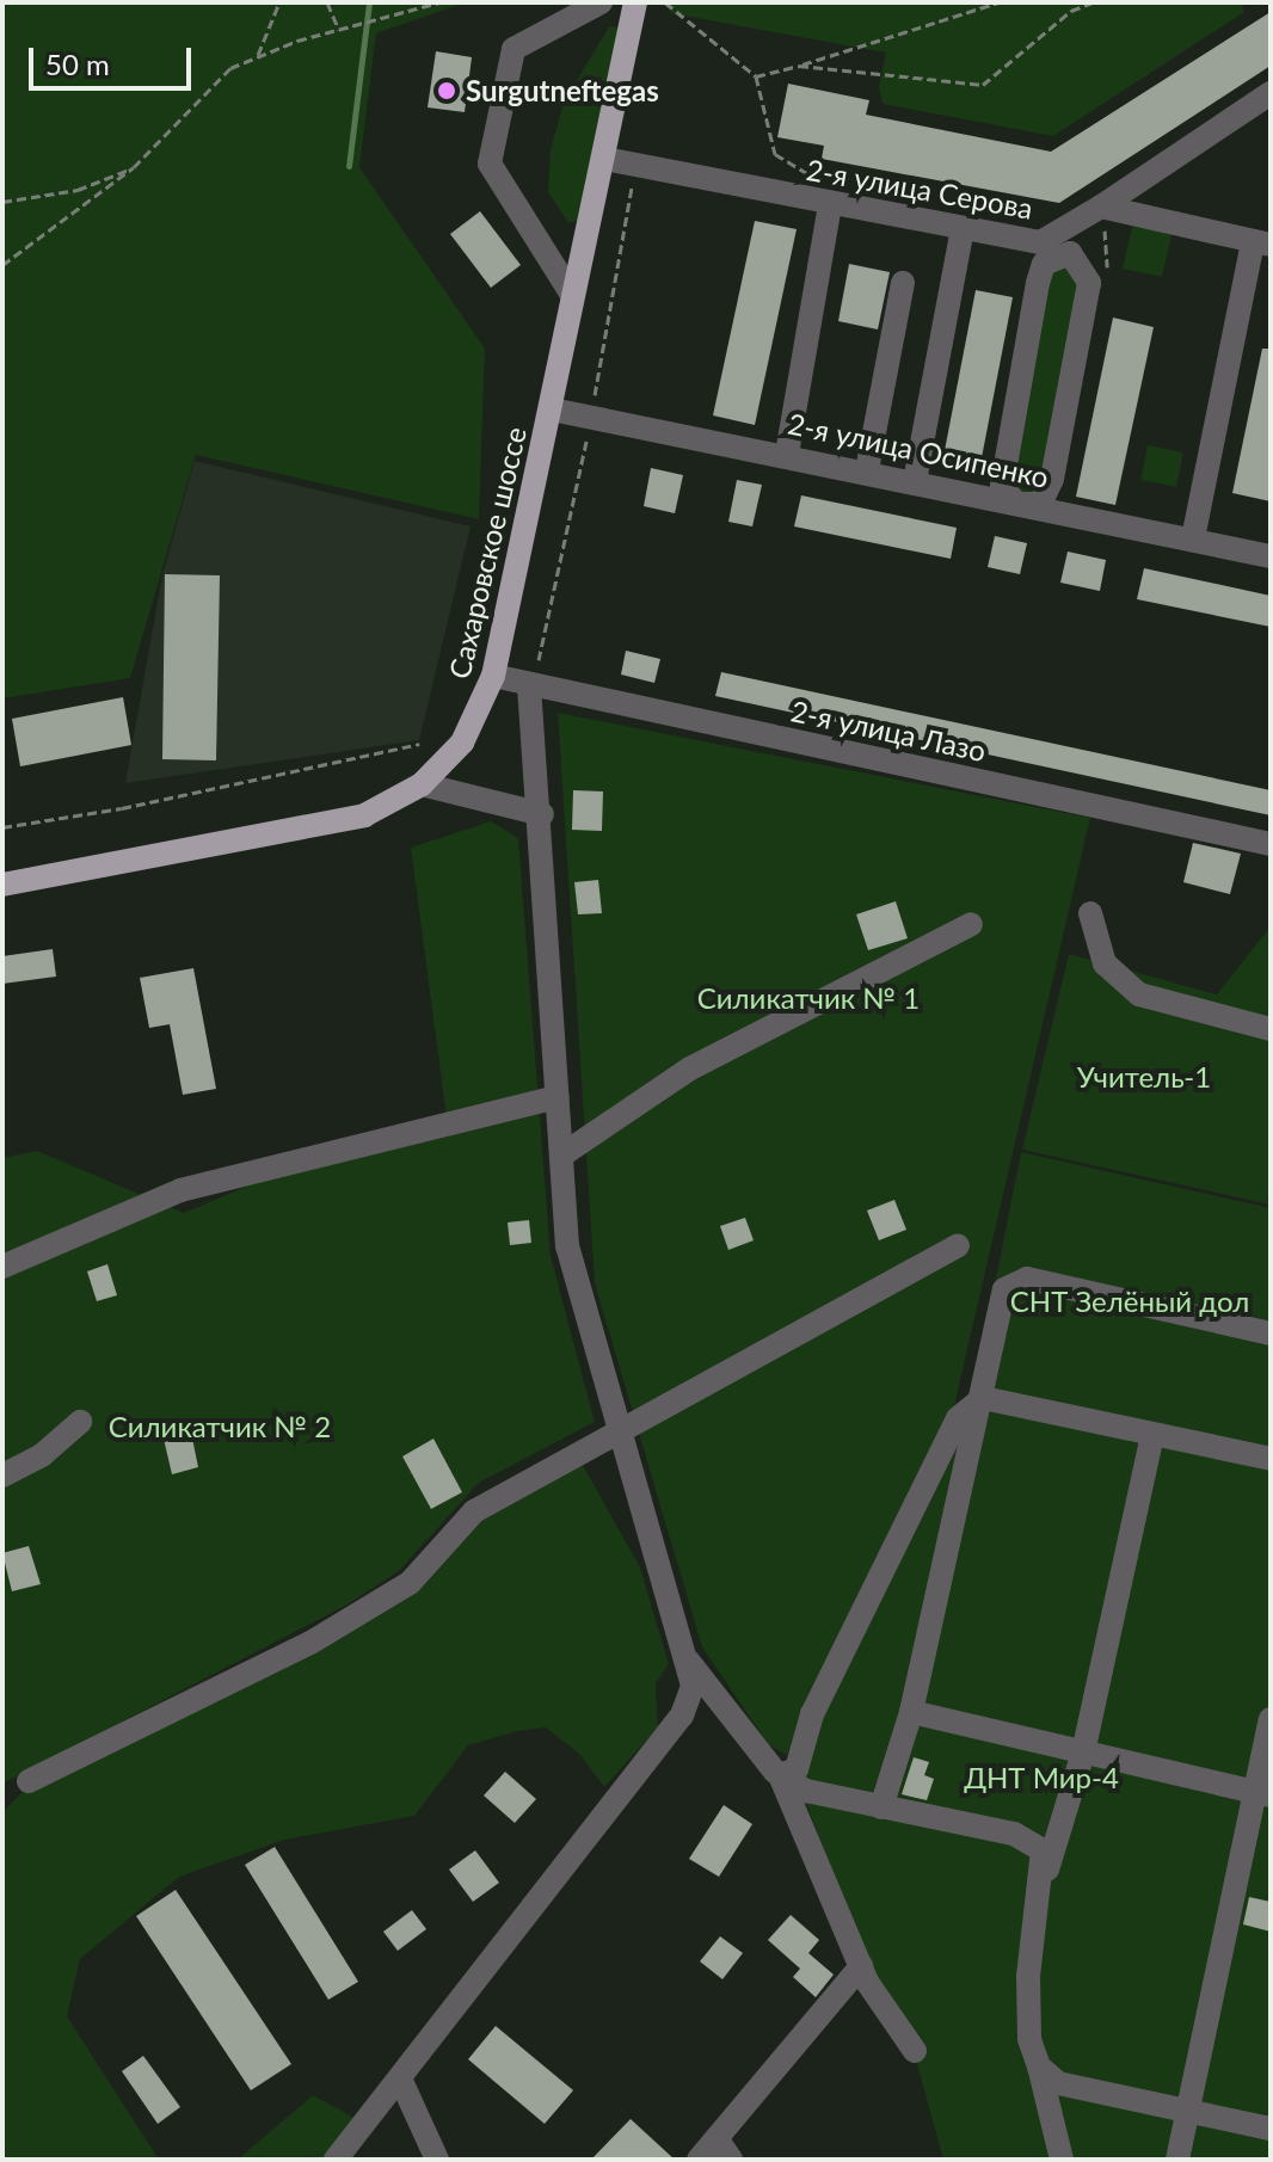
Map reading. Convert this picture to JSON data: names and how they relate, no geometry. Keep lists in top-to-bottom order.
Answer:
{
  "streets": {
    "main road": ["Сахаровское шоссе"],
    "street": ["2-я улица Серова", "2-я улица Осипенко", "2-я улица Лазо"]
  },
  "crossings": [
    ["2-я улица Серова", "Сахаровское шоссе"],
    ["2-я улица Осипенко", "Сахаровское шоссе"],
    ["Сахаровское шоссе", "2-я улица Лазо"]
  ],
  "parks": [
    "Силикатчик № 1",
    "Учитель-1",
    "СНТ Зелёный дол",
    "Силикатчик № 2",
    "ДНТ Мир-4"
  ],
  "places": ["Surgutneftegas"],
  "scale_bar": "50 m"
}
